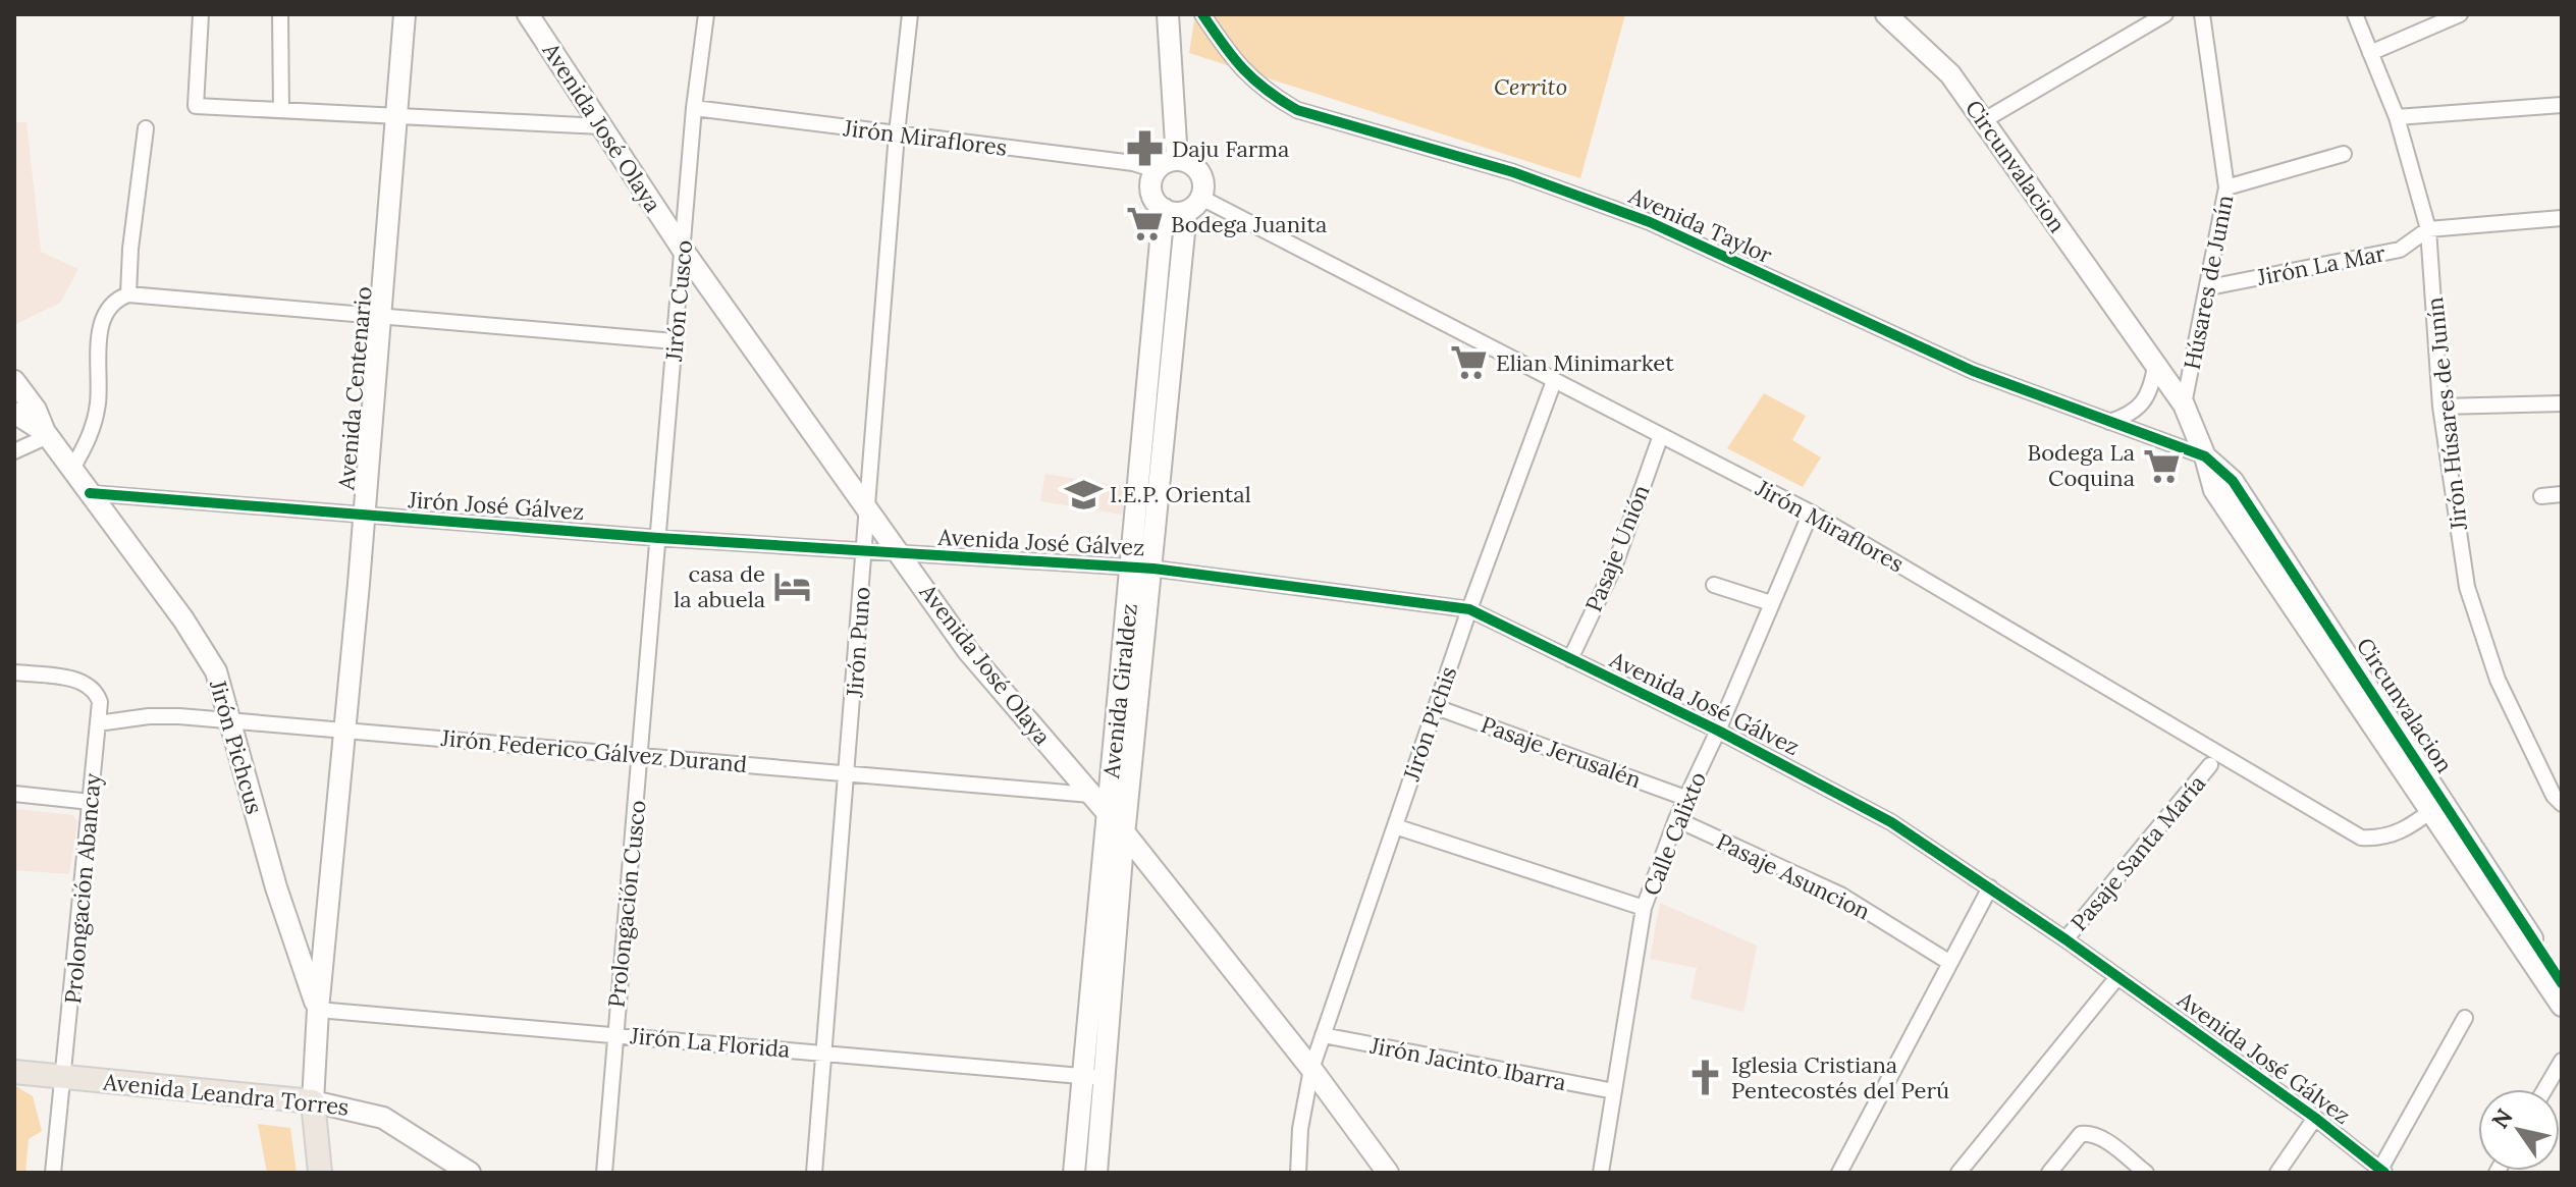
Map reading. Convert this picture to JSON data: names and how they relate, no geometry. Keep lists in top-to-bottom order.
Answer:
{
  "streets": {
    "main road": ["Avenida Centenario", "Avenida Leandra Torres"],
    "street": [
      "Avenida José Olaya",
      "Jirón Miraflores",
      "Circunvalacion",
      "Avenida Taylor",
      "Jirón La Mar",
      "Húsares de Junín",
      "Jirón Cusco",
      "Jirón Húsares de Junín",
      "Jirón José Gálvez",
      "Avenida José Gálvez",
      "Pasaje Unión",
      "Jirón Puno",
      "Avenida Giraldez",
      "Jirón Pichis",
      "Jirón Pichcus",
      "Jirón Federico Gálvez Durand",
      "Pasaje Jerusalén",
      "Calle Calixto",
      "Pasaje Santa María",
      "Pasaje Asuncion",
      "Prolongación Abancay",
      "Prolongación Cusco",
      "Jirón La Florida",
      "Jirón Jacinto Ibarra"
    ]
  },
  "crossings": [
    ["Avenida José Olaya", "Jirón Cusco"],
    ["Avenida José Olaya", "Jirón José Gálvez"],
    ["Avenida José Olaya", "Avenida José Gálvez"],
    ["Avenida José Olaya", "Jirón Puno"],
    ["Avenida José Olaya", "Avenida Giraldez"],
    ["Avenida José Olaya", "Jirón Pichis"],
    ["Avenida José Olaya", "Jirón Federico Gálvez Durand"],
    ["Jirón Miraflores", "Circunvalacion"],
    ["Jirón Miraflores", "Jirón Cusco"],
    ["Jirón Miraflores", "Pasaje Unión"],
    ["Jirón Miraflores", "Jirón Puno"],
    ["Jirón Miraflores", "Avenida Giraldez"],
    ["Jirón Miraflores", "Jirón Pichis"],
    ["Jirón Miraflores", "Calle Calixto"],
    ["Circunvalacion", "Avenida Taylor"],
    ["Circunvalacion", "Húsares de Junín"],
    ["Jirón La Mar", "Húsares de Junín"],
    ["Jirón La Mar", "Jirón Húsares de Junín"],
    ["Jirón Cusco", "Jirón José Gálvez"],
    ["Jirón Cusco", "Prolongación Cusco"],
    ["Avenida Centenario", "Jirón José Gálvez"],
    ["Avenida Centenario", "Jirón Pichcus"],
    ["Avenida Centenario", "Jirón Federico Gálvez Durand"],
    ["Avenida Centenario", "Jirón La Florida"],
    ["Avenida Centenario", "Avenida Leandra Torres"],
    ["Jirón José Gálvez", "Avenida José Gálvez"],
    ["Jirón José Gálvez", "Jirón Puno"],
    ["Jirón José Gálvez", "Jirón Pichcus"],
    ["Jirón José Gálvez", "Prolongación Cusco"],
    ["Avenida José Gálvez", "Pasaje Unión"],
    ["Avenida José Gálvez", "Avenida Giraldez"],
    ["Avenida José Gálvez", "Jirón Pichis"],
    ["Avenida José Gálvez", "Calle Calixto"],
    ["Avenida José Gálvez", "Pasaje Santa María"],
    ["Jirón Puno", "Jirón Federico Gálvez Durand"],
    ["Jirón Puno", "Jirón La Florida"],
    ["Avenida Giraldez", "Jirón La Florida"],
    ["Jirón Pichis", "Pasaje Jerusalén"],
    ["Jirón Pichis", "Jirón Jacinto Ibarra"],
    ["Jirón Pichcus", "Jirón Federico Gálvez Durand"],
    ["Jirón Pichcus", "Jirón La Florida"],
    ["Jirón Federico Gálvez Durand", "Prolongación Abancay"],
    ["Jirón Federico Gálvez Durand", "Prolongación Cusco"],
    ["Pasaje Jerusalén", "Calle Calixto"],
    ["Calle Calixto", "Pasaje Asuncion"],
    ["Calle Calixto", "Jirón Jacinto Ibarra"],
    ["Prolongación Abancay", "Avenida Leandra Torres"],
    ["Prolongación Cusco", "Jirón La Florida"]
  ],
  "parks": ["Cerrito"],
  "places": {
    "pharmacy": ["Daju Farma"],
    "supermarket": ["Bodega Juanita", "Elian Minimarket", "Bodega La Coquina"],
    "school or university": ["I.E.P. Oriental"],
    "hotel": ["casa de la abuela"],
    "church": ["Iglesia Cristiana Pentecostés del Perú"]
  },
  "north": "top left"
}
